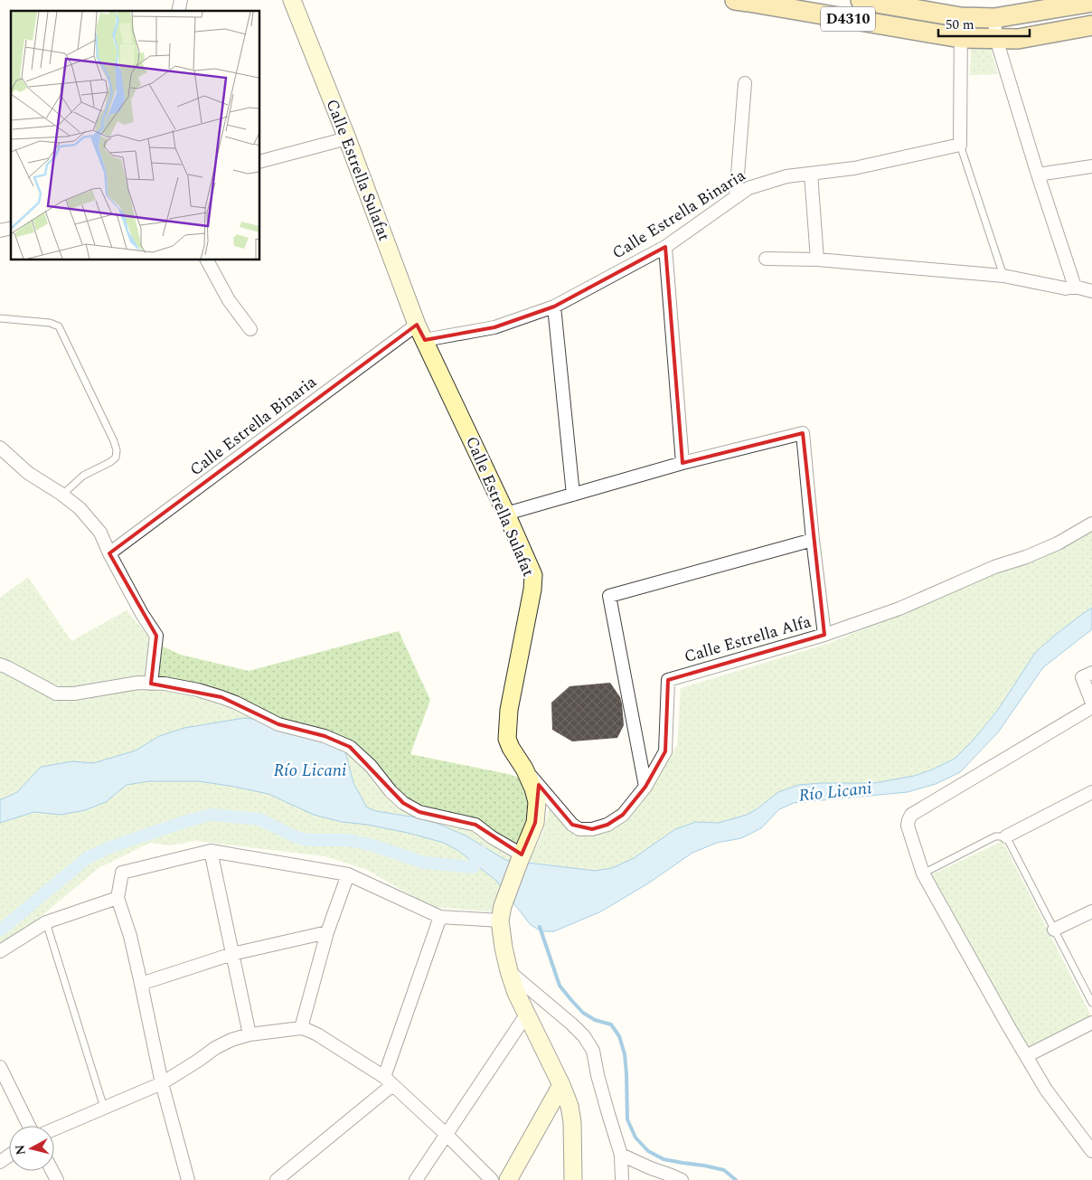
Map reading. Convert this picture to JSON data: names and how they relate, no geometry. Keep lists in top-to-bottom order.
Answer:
{
  "streets": {
    "main road": ["D4310"],
    "street": ["Calle Estrella Sulafat", "Calle Estrella Binaria", "Calle Estrella Alfa"]
  },
  "crossings": [
    ["Calle Estrella Sulafat", "Calle Estrella Binaria"],
    ["Calle Estrella Sulafat", "Calle Estrella Alfa"]
  ],
  "water": ["Río Licani"],
  "scale_bar": "50 m",
  "north": "left"
}
